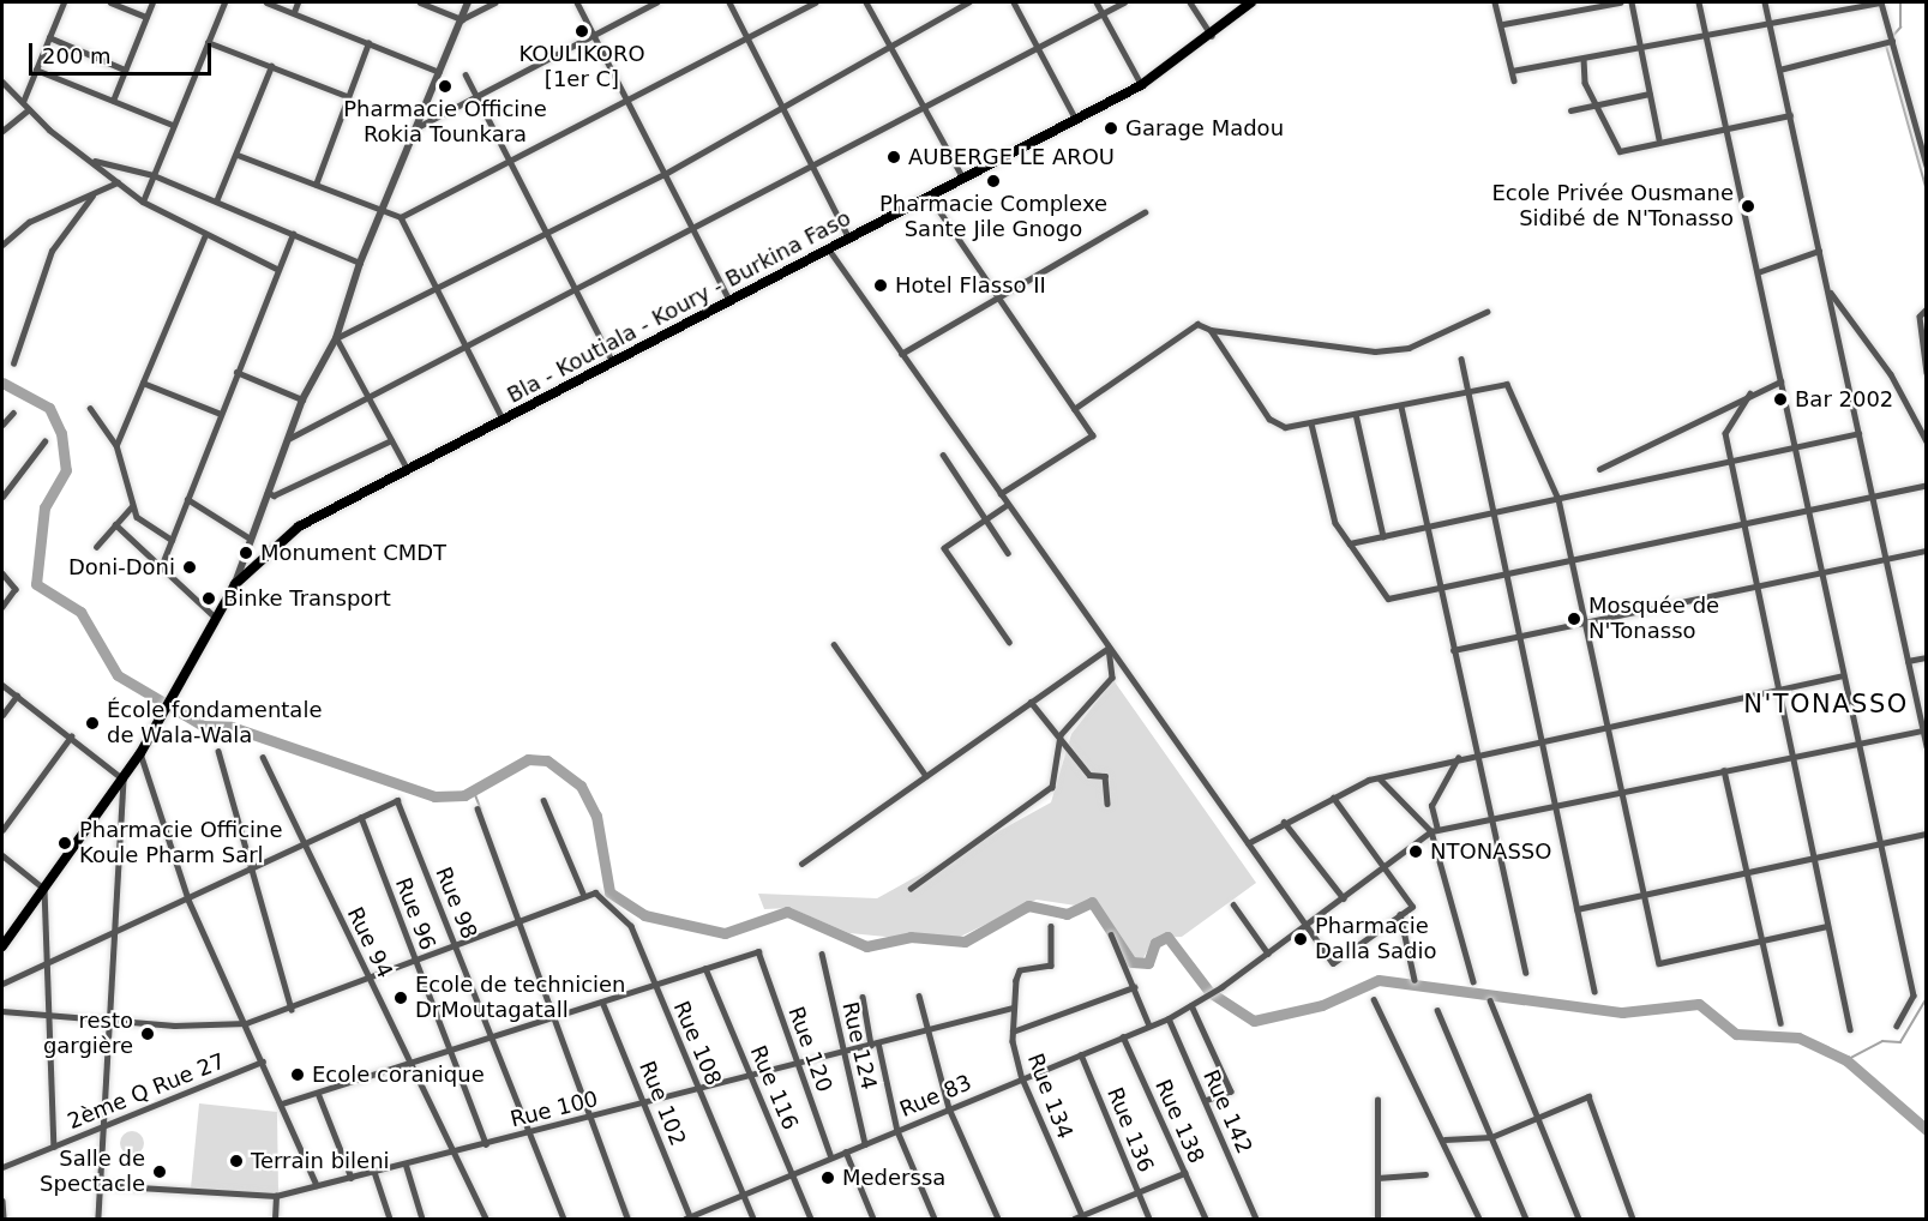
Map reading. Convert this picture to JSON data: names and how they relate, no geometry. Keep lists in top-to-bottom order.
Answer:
{
  "streets": {
    "main road": ["Bla - Koutiala - Koury - Burkina Faso"],
    "street": [
      "Rue 98",
      "Rue 96",
      "Rue 94",
      "Rue 108",
      "Rue 124",
      "Rue 120",
      "Rue 116",
      "2ème Q Rue 27",
      "Rue 83",
      "Rue 134",
      "Rue 102",
      "Rue 100",
      "Rue 142",
      "Rue 138",
      "Rue 136"
    ]
  },
  "crossings": [
    ["Rue 98", "Rue 96"],
    ["Rue 98", "Rue 100"],
    ["Rue 96", "Rue 100"],
    ["Rue 94", "Rue 100"],
    ["Rue 108", "Rue 83"],
    ["Rue 108", "Rue 100"],
    ["Rue 124", "Rue 83"],
    ["Rue 124", "Rue 100"],
    ["Rue 120", "Rue 116"],
    ["Rue 120", "Rue 83"],
    ["Rue 120", "Rue 100"],
    ["Rue 116", "Rue 83"],
    ["Rue 116", "Rue 100"],
    ["Rue 83", "Rue 134"],
    ["Rue 83", "Rue 102"],
    ["Rue 83", "Rue 142"],
    ["Rue 83", "Rue 138"],
    ["Rue 83", "Rue 136"],
    ["Rue 134", "Rue 100"],
    ["Rue 102", "Rue 100"]
  ],
  "districts": ["N'TONASSO"],
  "places": [
    "KOULIKORO [1er C]",
    "Pharmacie Officine Rokia Tounkara",
    "Garage Madou",
    "AUBERGE LE AROU",
    "Pharmacie Complexe Sante Jile Gnogo",
    "Ecole Privée Ousmane Sidibé de N'Tonasso",
    "Hotel Flasso II",
    "Bar 2002",
    "Monument CMDT",
    "Doni-Doni",
    "Binke Transport",
    "Mosquée de N'Tonasso",
    "École fondamentale de Wala-Wala",
    "Pharmacie Officine Koule Pharm Sarl",
    "NTONASSO",
    "Pharmacie Dalla Sadio",
    "Ecole de technicien DrMoutagatall",
    "resto gargière",
    "Ecole coranique",
    "Terrain bileni",
    "Salle de Spectacle",
    "Mederssa"
  ],
  "scale_bar": "200 m"
}
